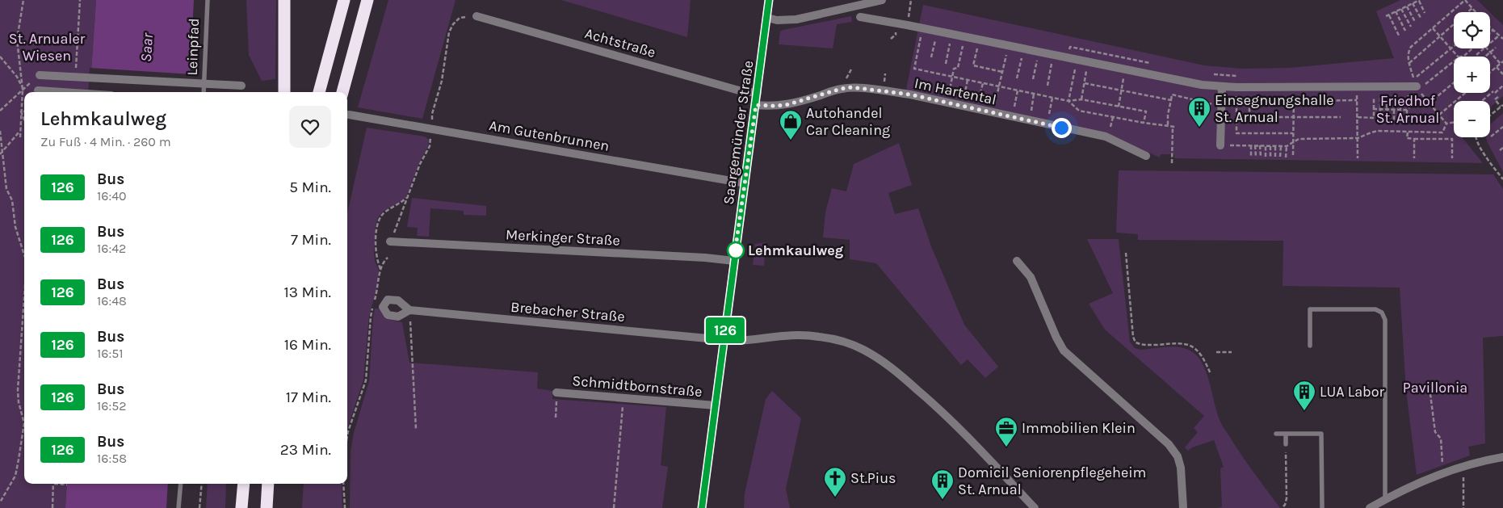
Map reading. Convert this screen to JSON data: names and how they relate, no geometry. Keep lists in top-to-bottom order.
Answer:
{
  "streets": {
    "street": [
      "Achtstraße",
      "Im Hartental",
      "Saargemünder Straße",
      "Am Gutenbrunnen",
      "Merkinger Straße",
      "Brebacher Straße",
      "Schmidtbornstraße"
    ],
    "lane": ["Leinpfad"]
  },
  "crossings": [
    ["Achtstraße", "Saargemünder Straße"],
    ["Im Hartental", "Saargemünder Straße"],
    ["Saargemünder Straße", "Am Gutenbrunnen"],
    ["Saargemünder Straße", "Merkinger Straße"],
    ["Saargemünder Straße", "Brebacher Straße"],
    ["Saargemünder Straße", "Schmidtbornstraße"]
  ],
  "water": ["Saar"],
  "parks": ["St. Arnualer Wiesen", "Friedhof St. Arnual", "Pavillonia"],
  "places": {
    "building": ["Einsegnungshalle St. Arnual", "LUA Labor", "Domicil Seniorenpflegeheim St. Arnual"],
    "shop": ["Autohandel Car Cleaning"],
    "other": ["Lehmkaulweg"],
    "office": ["Immobilien Klein"],
    "church": ["St.Pius"]
  },
  "lines": ["bus line 126"],
  "page": {
    "on_map": "126",
    "map_buttons": ["+", "−"],
    "heading": ["Lehmkaulweg", "Zu Fuß · 4 Min. · 260 m"],
    "list": [
      {
        "mark": "126",
        "name": "Bus",
        "note": "16:40",
        "value": "5 Min."
      },
      {
        "mark": "126",
        "name": "Bus",
        "note": "16:42",
        "value": "7 Min."
      },
      {
        "mark": "126",
        "name": "Bus",
        "note": "16:48",
        "value": "13 Min."
      },
      {
        "mark": "126",
        "name": "Bus",
        "note": "16:51",
        "value": "16 Min."
      },
      {
        "mark": "126",
        "name": "Bus",
        "note": "16:52",
        "value": "17 Min."
      },
      {
        "mark": "126",
        "name": "Bus",
        "note": "16:58",
        "value": "23 Min."
      }
    ]
  }
}
